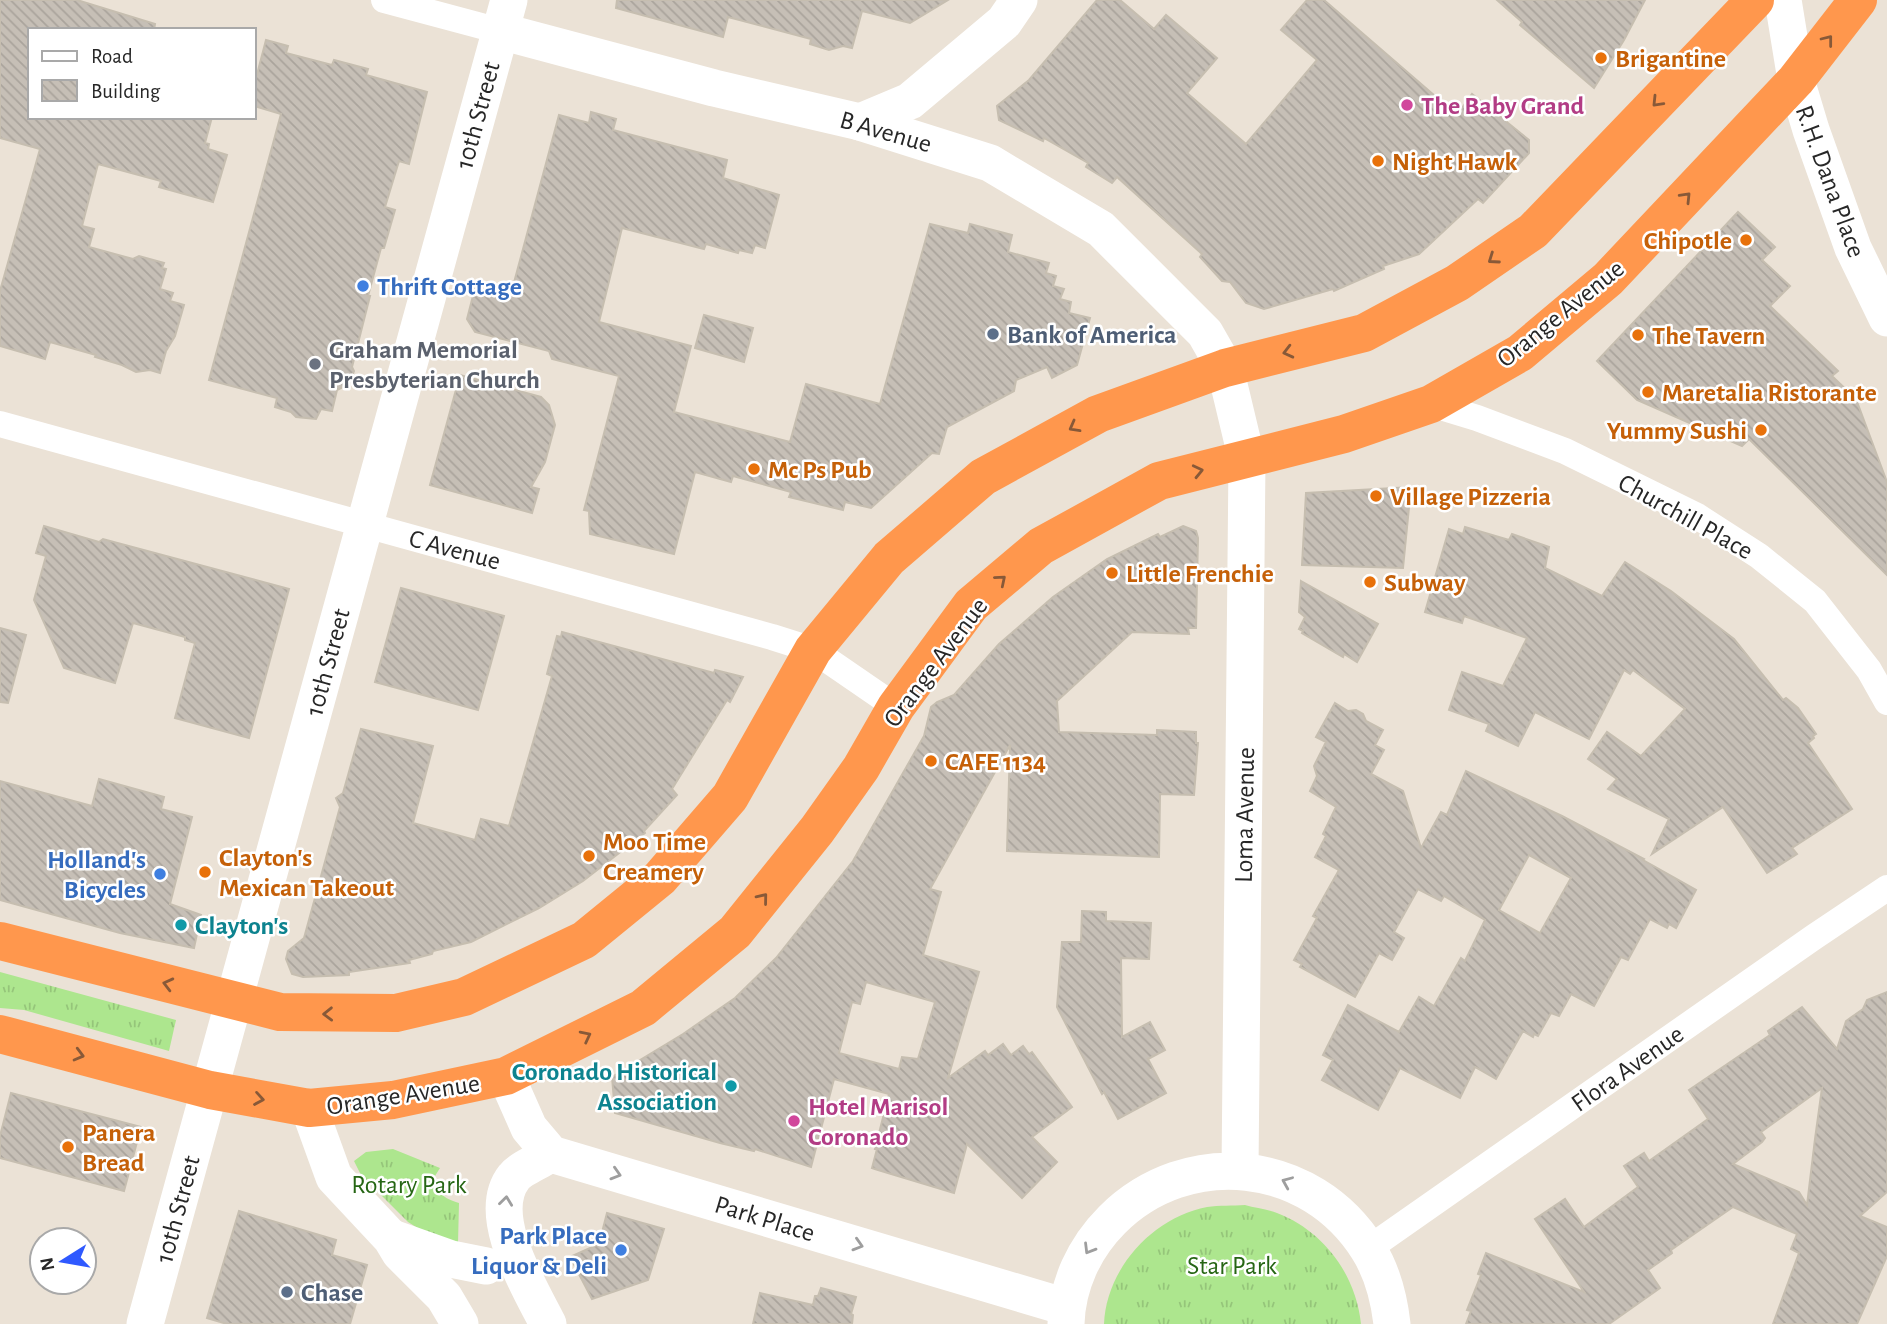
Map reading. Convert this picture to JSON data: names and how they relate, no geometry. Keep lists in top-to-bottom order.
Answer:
{
  "streets": {
    "highway": ["Orange Avenue"],
    "street": [
      "10th Street",
      "B Avenue",
      "R.H. Dana Place",
      "Churchill Place",
      "C Avenue",
      "Loma Avenue",
      "Flora Avenue",
      "Park Place"
    ]
  },
  "crossings": [
    ["10th Street", "B Avenue"],
    ["10th Street", "Orange Avenue"],
    ["10th Street", "C Avenue"],
    ["B Avenue", "Orange Avenue"],
    ["B Avenue", "Loma Avenue"],
    ["R.H. Dana Place", "Orange Avenue"],
    ["Orange Avenue", "Churchill Place"],
    ["Orange Avenue", "C Avenue"],
    ["Orange Avenue", "Loma Avenue"]
  ],
  "one_way": ["Park Place"],
  "parks": ["Rotary Park", "Star Park"],
  "places": [
    "Brigantine",
    "The Baby Grand",
    "Night Hawk",
    "Chipotle",
    "Thrift Cottage",
    "Bank of America",
    "The Tavern",
    "Graham Memorial Presbyterian Church",
    "Maretalia Ristorante",
    "Yummy Sushi",
    "Mc Ps Pub",
    "Village Pizzeria",
    "Little Frenchie",
    "Subway",
    "CAFE 1134",
    "Moo Time Creamery",
    "Clayton's Mexican Takeout",
    "Holland's Bicycles",
    "Clayton's",
    "Coronado Historical Association",
    "Hotel Marisol Coronado",
    "Panera Bread",
    "Park Place Liquor & Deli",
    "Chase"
  ],
  "legend": ["Road", "Building"],
  "north": "left"
}
